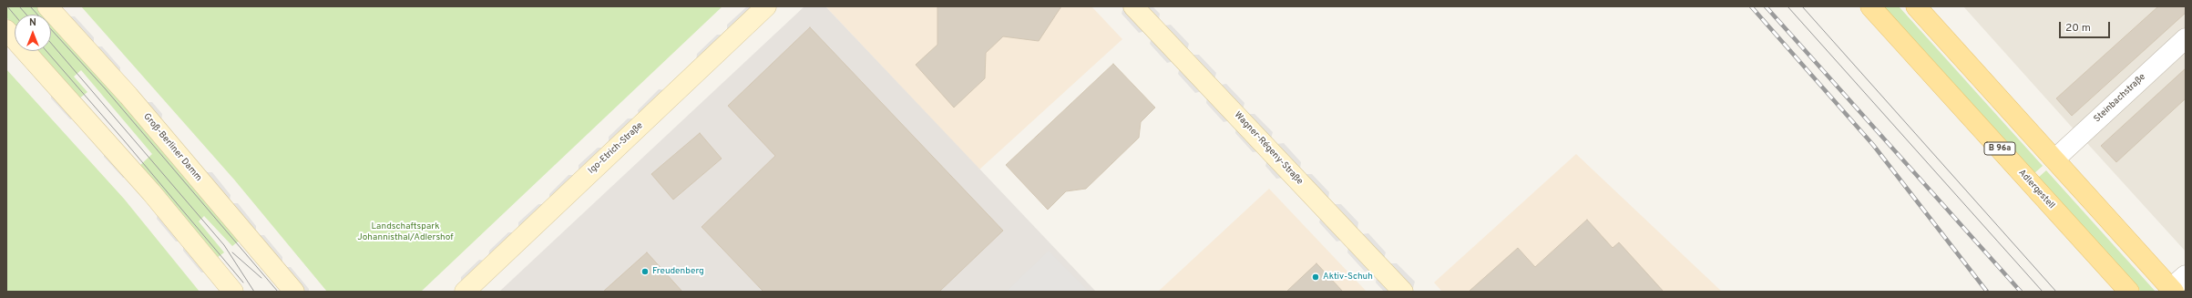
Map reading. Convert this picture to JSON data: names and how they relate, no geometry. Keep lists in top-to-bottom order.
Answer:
{
  "streets": {
    "main road": ["B 96a", "Adlergestell"],
    "street": [
      "Steinbachstraße",
      "Groß-Berliner Damm",
      "Igo-Etrich-Straße",
      "Wagner-Régeny-Straße"
    ]
  },
  "parks": ["Landschaftspark Johannisthal/Adlershof"],
  "places": ["Freudenberg", "Aktiv-Schuh"],
  "scale_bar": "20 m",
  "north": "top"
}
